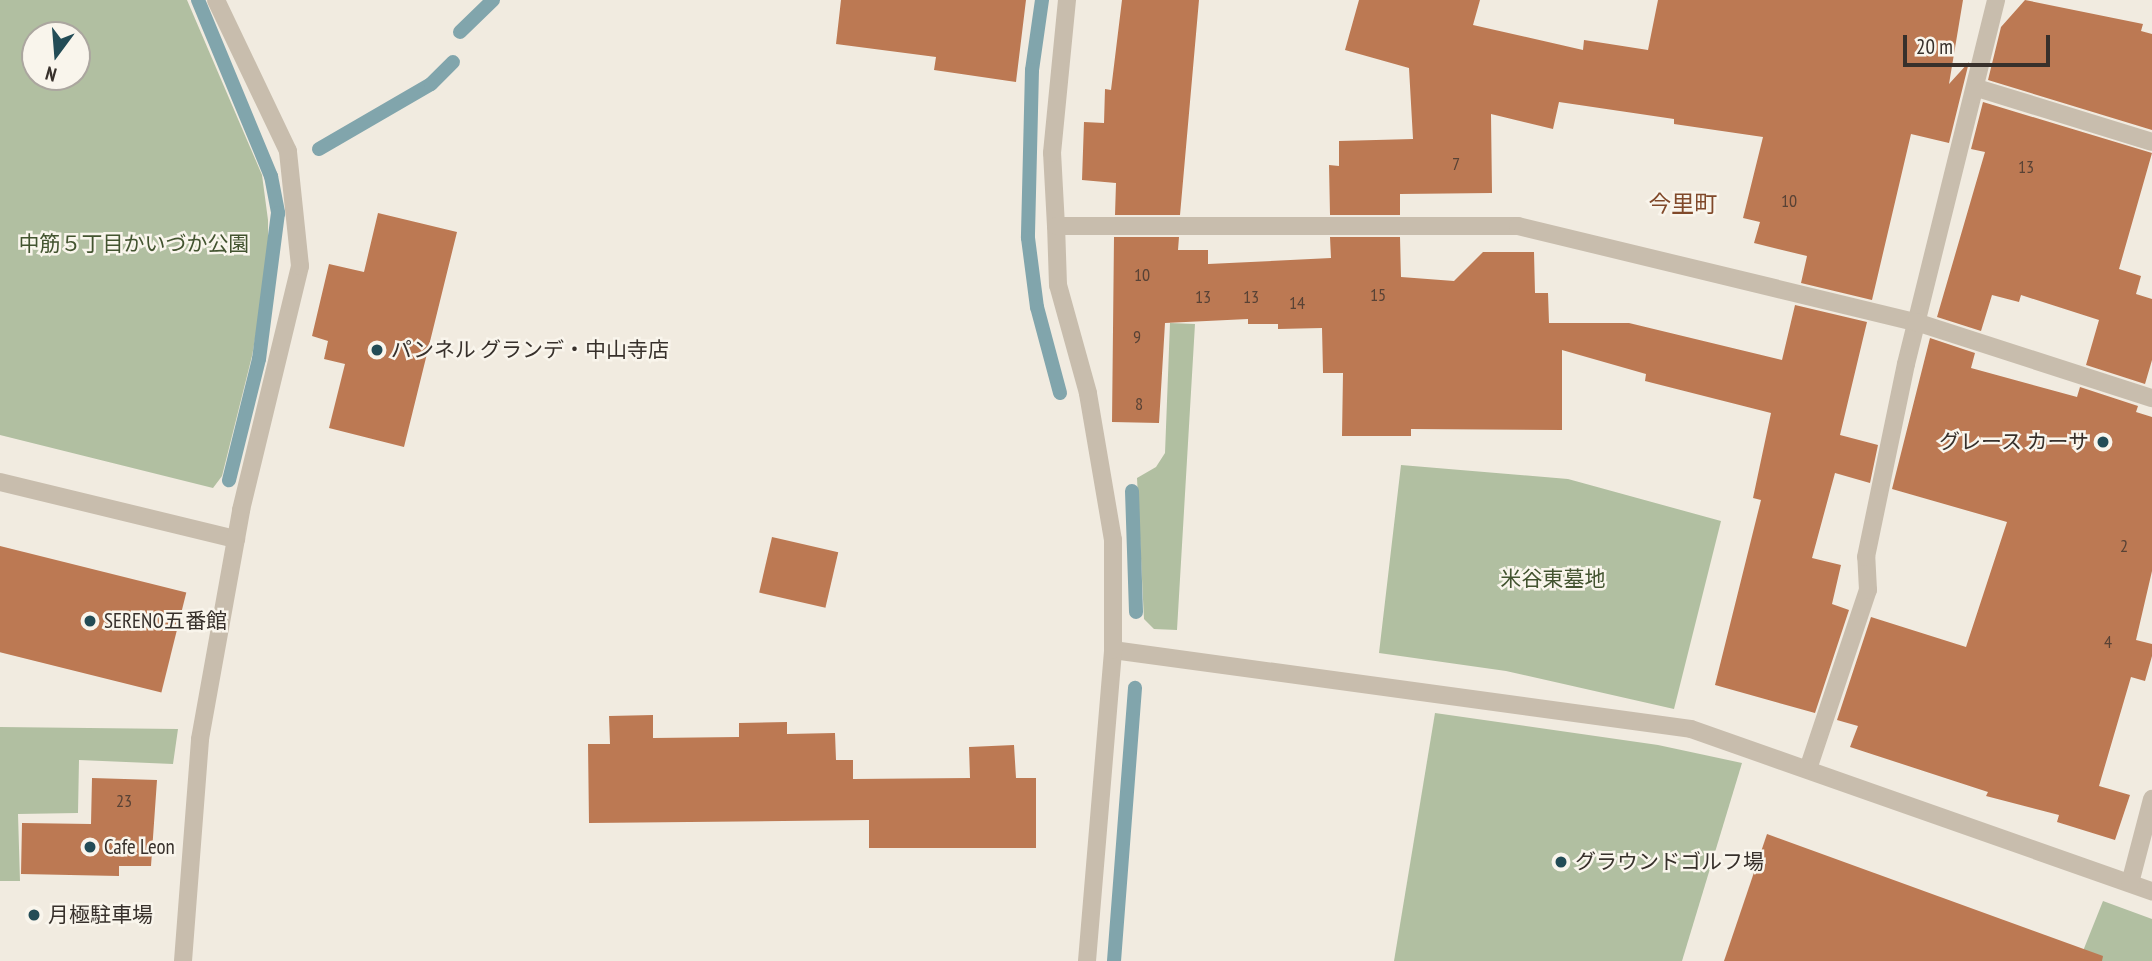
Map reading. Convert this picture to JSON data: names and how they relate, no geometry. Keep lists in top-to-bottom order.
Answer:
{
  "districts": ["今里町"],
  "parks": ["中筋５丁目かいづか公園", "米谷東墓地"],
  "places": [
    "パンネル グランデ・中山寺店",
    "グレース カーサ",
    "SERENO五番館",
    "Cafe Leon",
    "グラウンドゴルフ場",
    "月極駐車場"
  ],
  "house_numbers": [
    "7",
    "13",
    "10",
    "10",
    "15",
    "13",
    "13",
    "14",
    "9",
    "8",
    "2",
    "4",
    "23"
  ],
  "scale_bar": "20 m",
  "north": "bottom"
}
